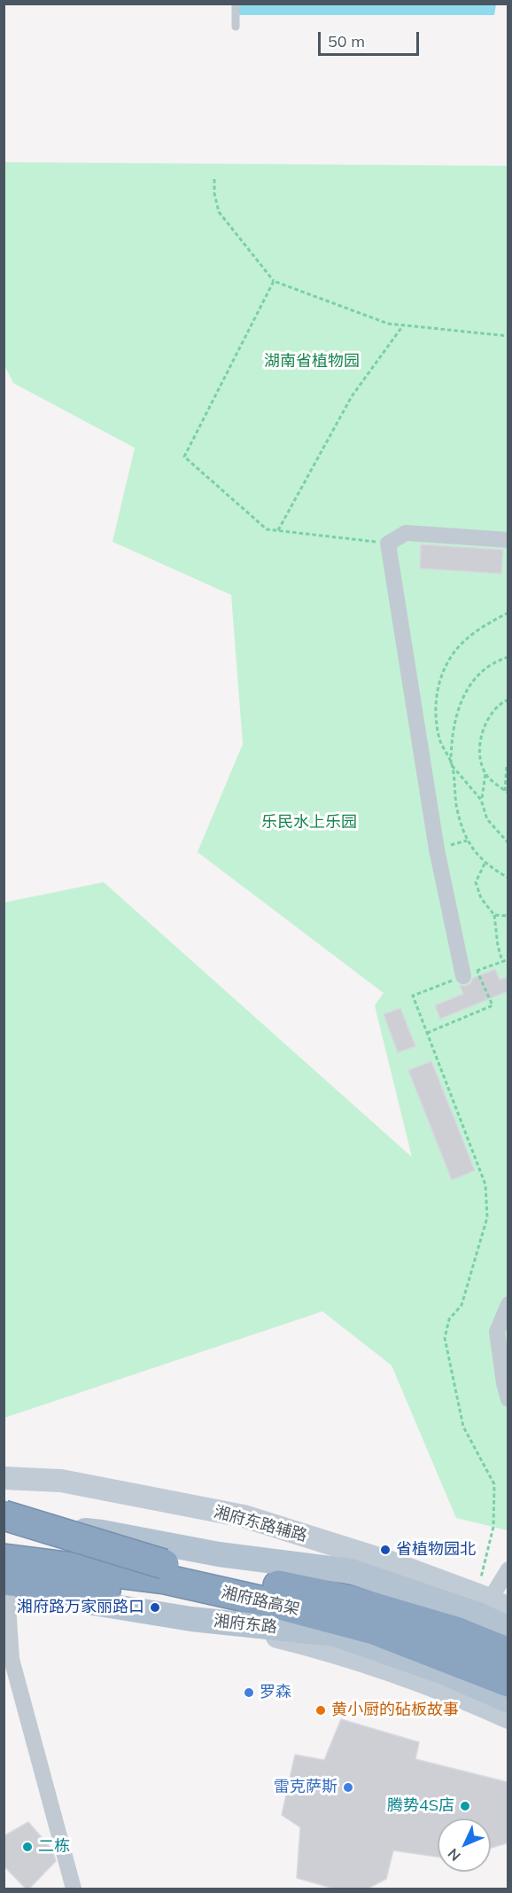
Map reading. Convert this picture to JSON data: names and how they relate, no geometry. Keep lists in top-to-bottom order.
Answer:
{
  "streets": {
    "highway": ["湘府路高架"],
    "main road": ["湘府东路"],
    "street": ["湘府东路辅路"]
  },
  "parks": ["湖南省植物园", "乐民水上乐园"],
  "places": [
    "省植物园北",
    "湘府路万家丽路口",
    "罗森",
    "黄小厨的砧板故事",
    "雷克萨斯",
    "腾势4S店",
    "二栋"
  ],
  "scale_bar": "50 m",
  "north": "bottom left"
}
